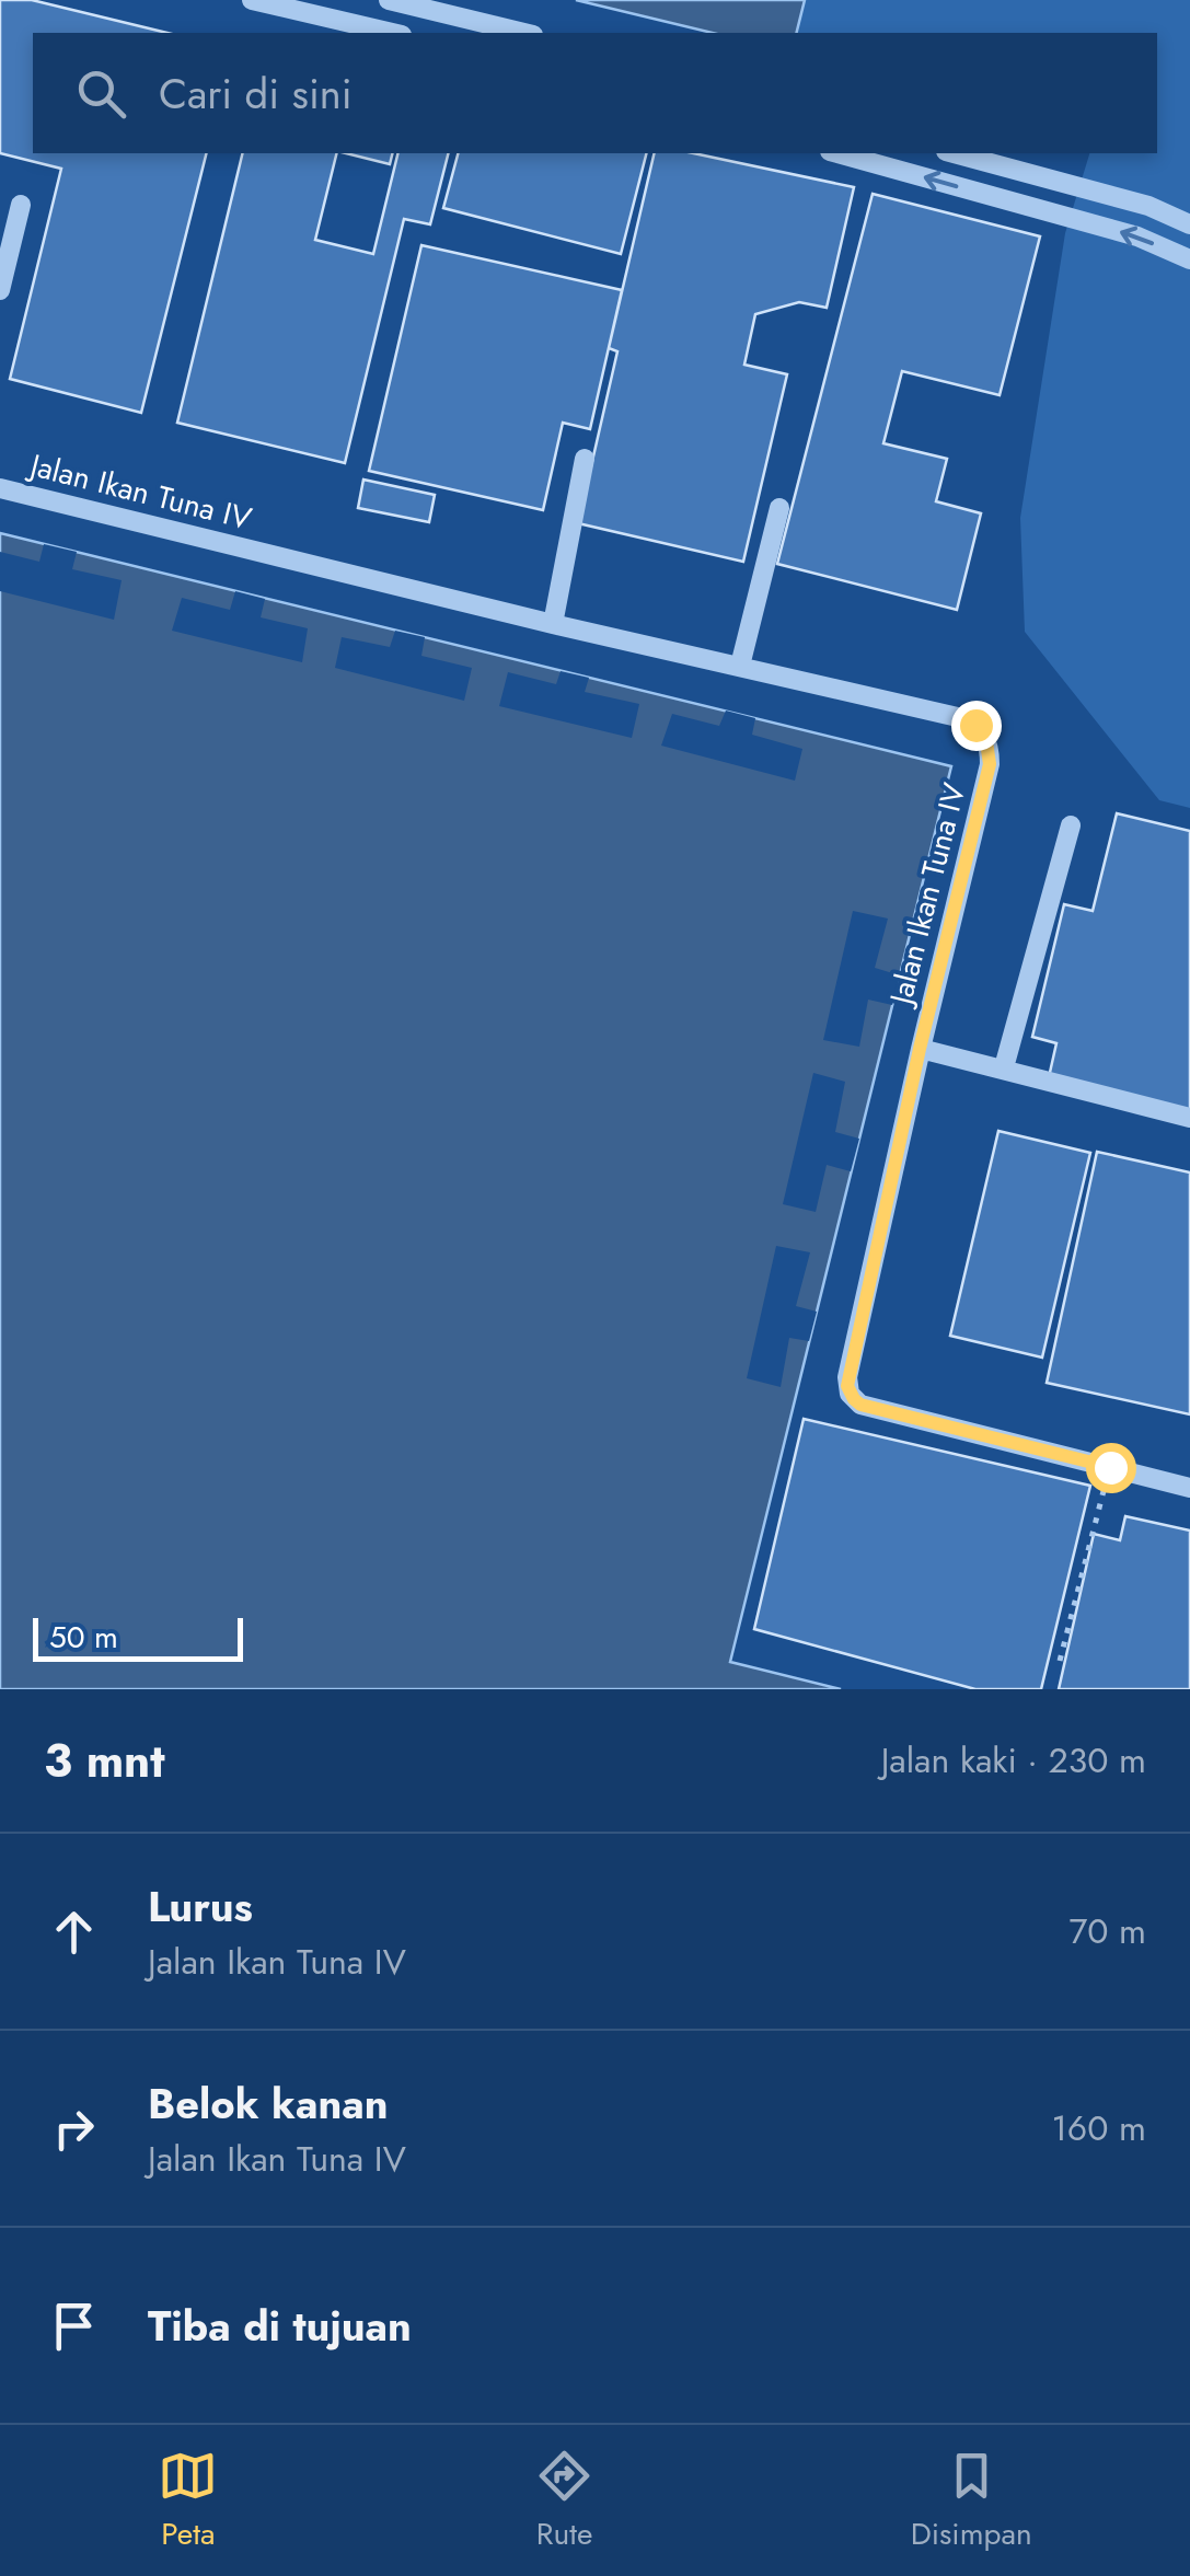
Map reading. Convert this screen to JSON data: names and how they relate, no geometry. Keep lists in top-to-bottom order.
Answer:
{
  "streets": {
    "lane": ["Jalan Ikan Tuna IV"]
  },
  "scale_bar": "50 m",
  "page": {
    "search": "Cari di sini",
    "scale": "50 m",
    "heading": ["3 mnt", "Jalan kaki · 230 m"],
    "list": [
      ["Lurus", "Jalan Ikan Tuna IV", "70 m"],
      ["Belok kanan", "Jalan Ikan Tuna IV", "160 m"],
      "Tiba di tujuan"
    ],
    "nav": ["Peta", "Rute", "Disimpan"]
  }
}
